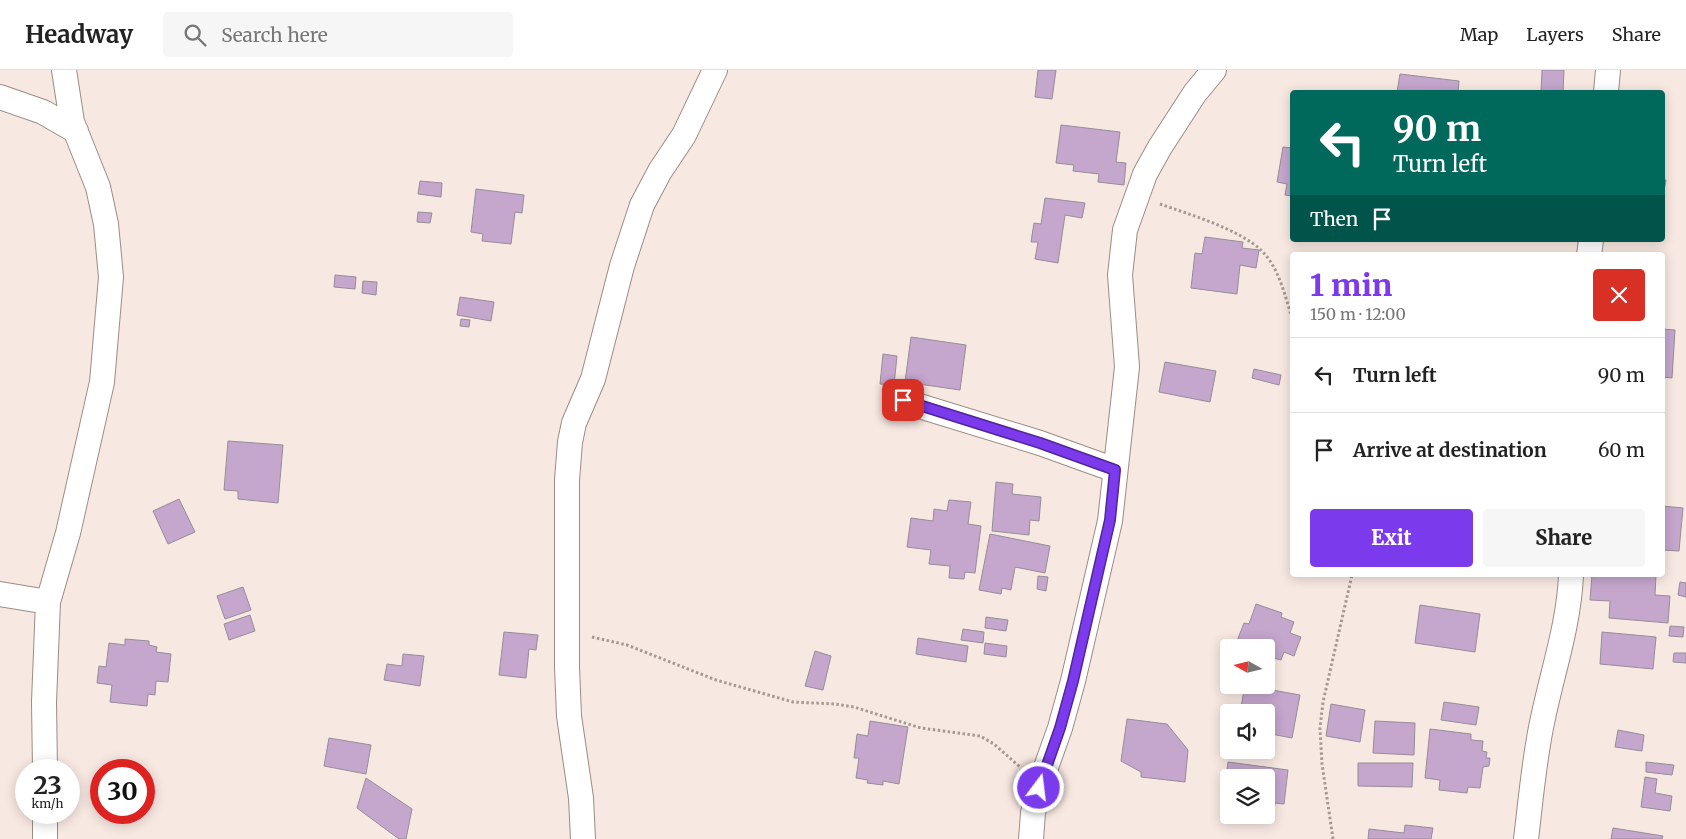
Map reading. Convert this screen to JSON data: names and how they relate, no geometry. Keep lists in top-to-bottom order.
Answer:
{
  "north": "left",
  "page": {
    "header": "Headway",
    "search": "Search here",
    "nav": ["Map", "Layers", "Share"],
    "turn": ["90 m", "Turn left"],
    "then": "Then",
    "heading": ["1 min", "150 m · 12:00"],
    "list": [
      {
        "name": "Turn left",
        "value": "90 m"
      },
      {
        "name": "Arrive at destination",
        "value": "60 m"
      }
    ],
    "buttons": ["Exit", "Share"],
    "speed": "23 km/h",
    "limit": "30"
  }
}
